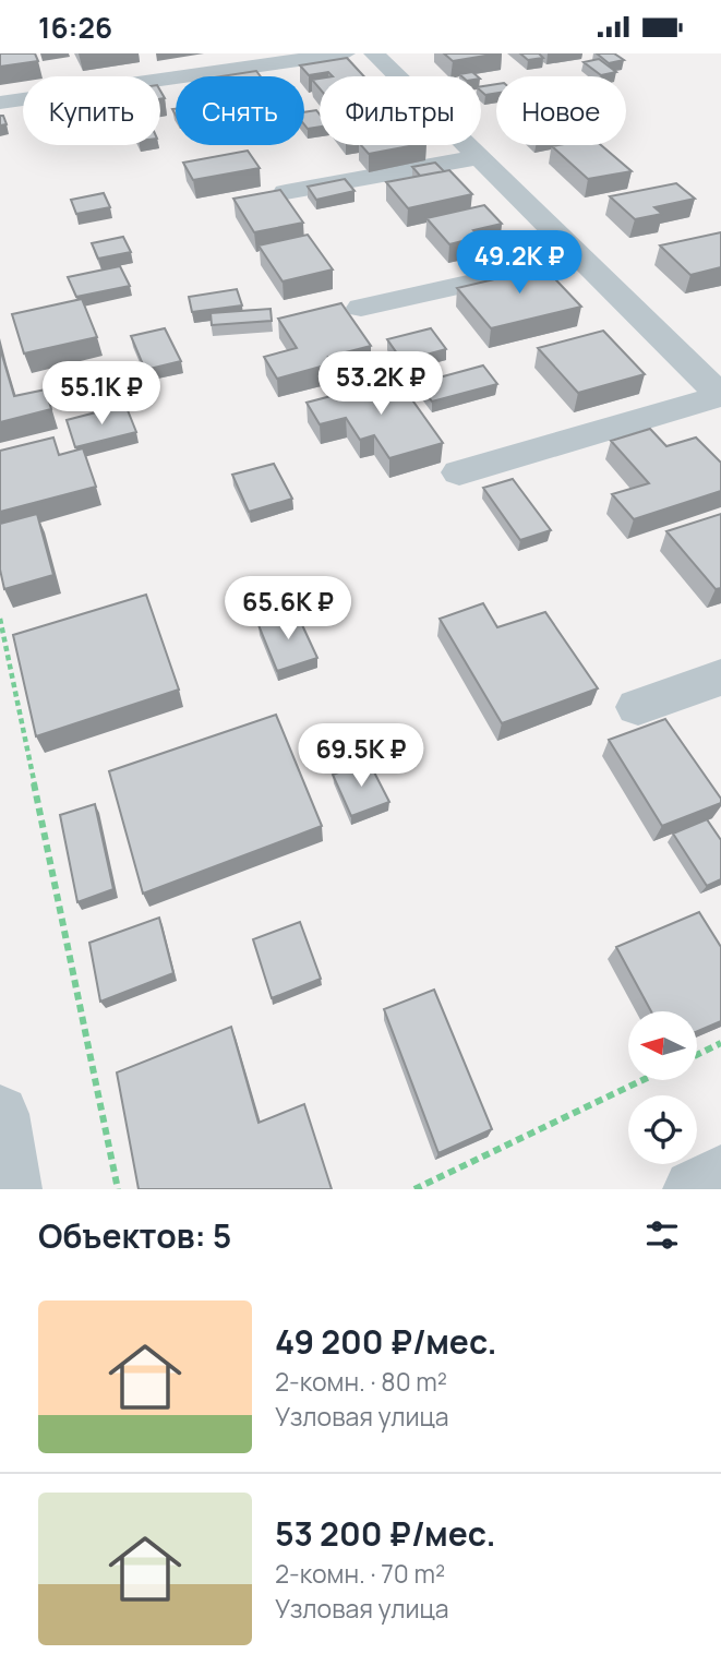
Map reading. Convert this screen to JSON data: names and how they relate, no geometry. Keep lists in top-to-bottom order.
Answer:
{
  "north": "left",
  "page": {
    "status": "16:26",
    "chip": [
      "Купить",
      "Снять",
      "Фильтры",
      "Новое"
    ],
    "price": [
      "49.2K ₽",
      "53.2K ₽",
      "55.1K ₽",
      "65.6K ₽",
      "69.5K ₽"
    ],
    "heading": "Объектов: 5",
    "list": [
      {
        "name": "49 200 ₽/мес.",
        "note": "2-комн. · 80 m² · Узловая улица"
      },
      {
        "name": "53 200 ₽/мес.",
        "note": "2-комн. · 70 m² · Узловая улица"
      }
    ]
  }
}
